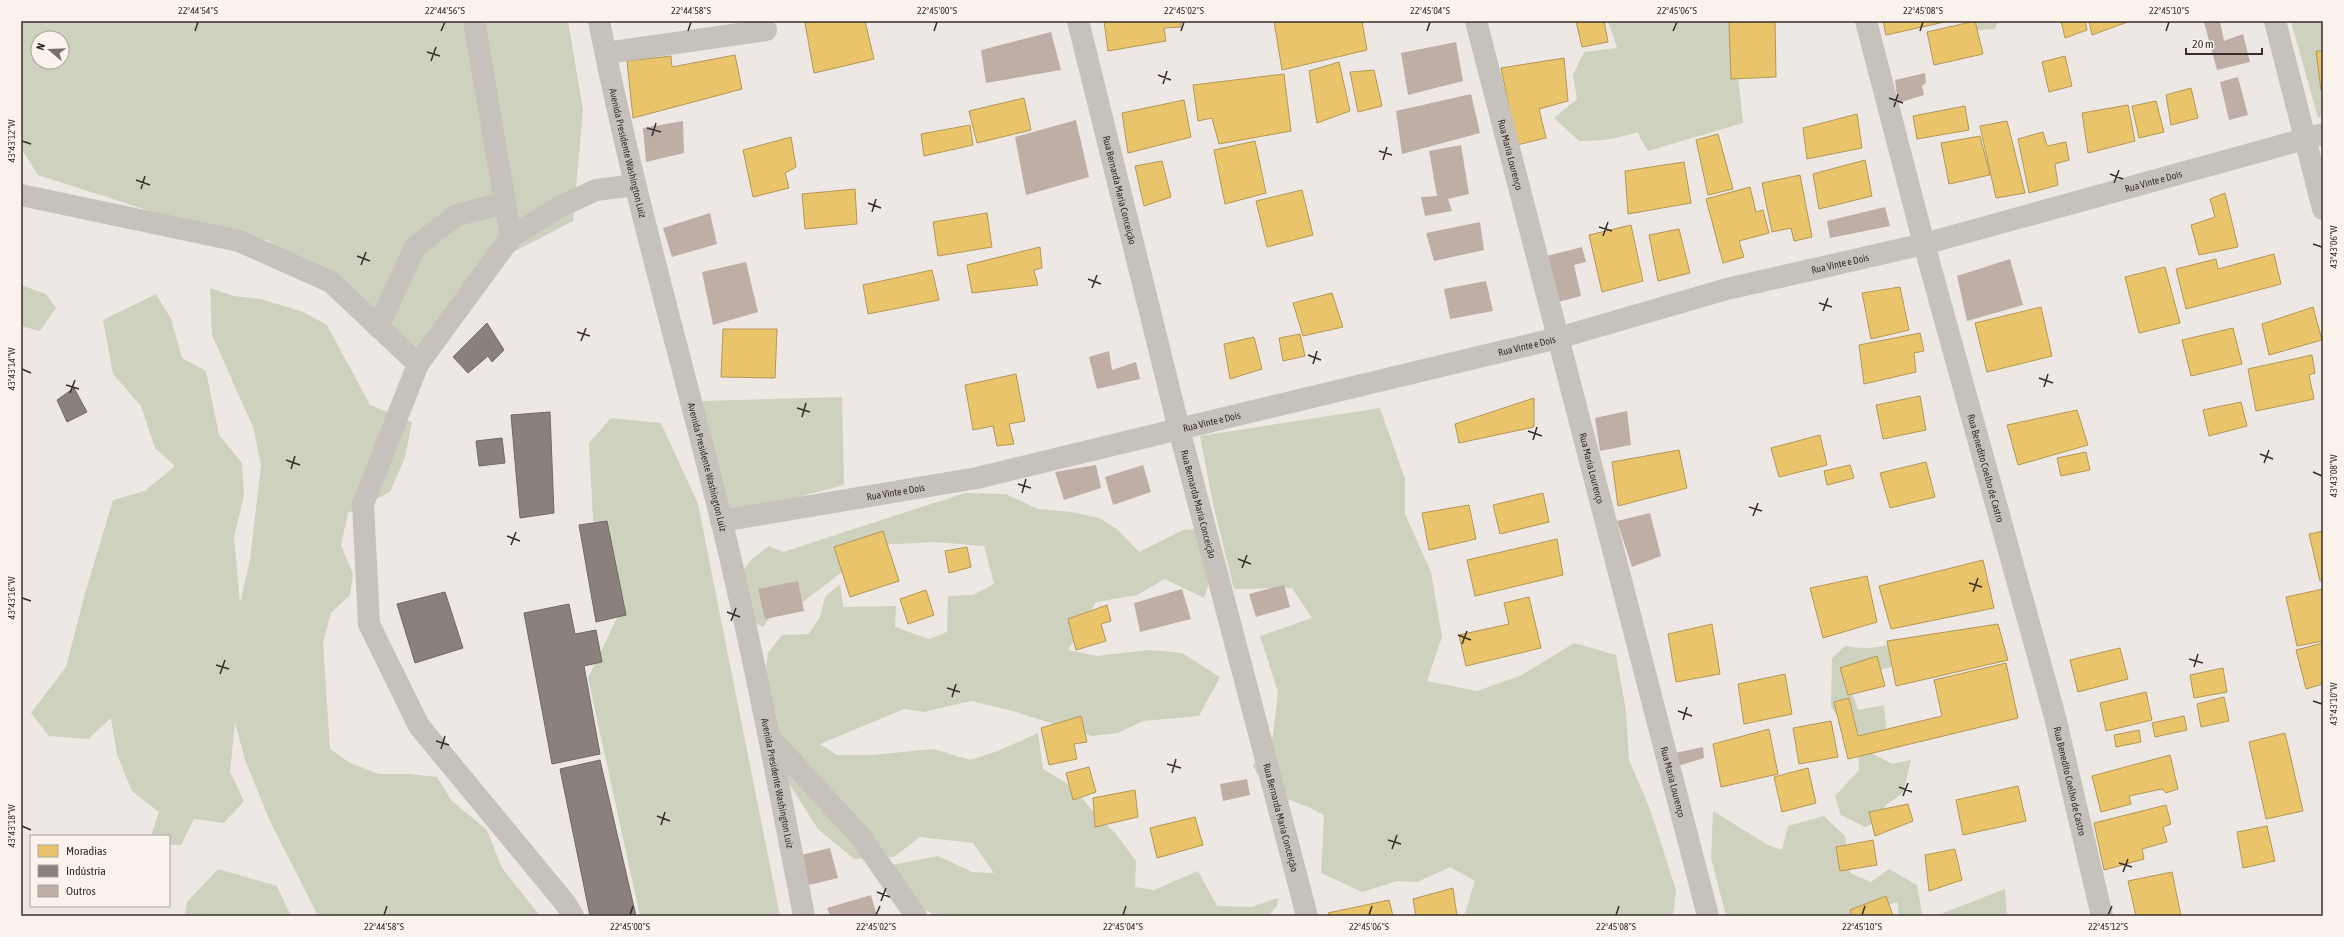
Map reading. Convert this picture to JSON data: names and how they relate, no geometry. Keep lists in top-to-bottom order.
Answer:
{
  "streets": {
    "street": [
      "Avenida Presidente Washington Luiz",
      "Rua Maria Lourenço",
      "Rua Vinte e Dois",
      "Rua Bernarda Maria Conceição",
      "Rua Benedito Coelho de Castro"
    ]
  },
  "crossings": [
    ["Avenida Presidente Washington Luiz", "Rua Vinte e Dois"],
    ["Rua Maria Lourenço", "Rua Vinte e Dois"],
    ["Rua Vinte e Dois", "Rua Bernarda Maria Conceição"],
    ["Rua Vinte e Dois", "Rua Benedito Coelho de Castro"]
  ],
  "legend": ["Moradias", "Indústria", "Outros"],
  "scale_bar": "20 m",
  "north": "left",
  "coordinates": [
    "22°44'54\"S",
    "22°44'56\"S",
    "22°44'58\"S",
    "22°45'00\"S",
    "22°45'02\"S",
    "22°45'04\"S",
    "22°45'06\"S",
    "22°45'08\"S",
    "22°45'10\"S",
    "43°43'12\"W",
    "43°43'06\"W",
    "43°43'14\"W",
    "43°43'08\"W",
    "43°43'16\"W",
    "43°43'10\"W",
    "43°43'18\"W",
    "22°45'12\"S"
  ]
}
